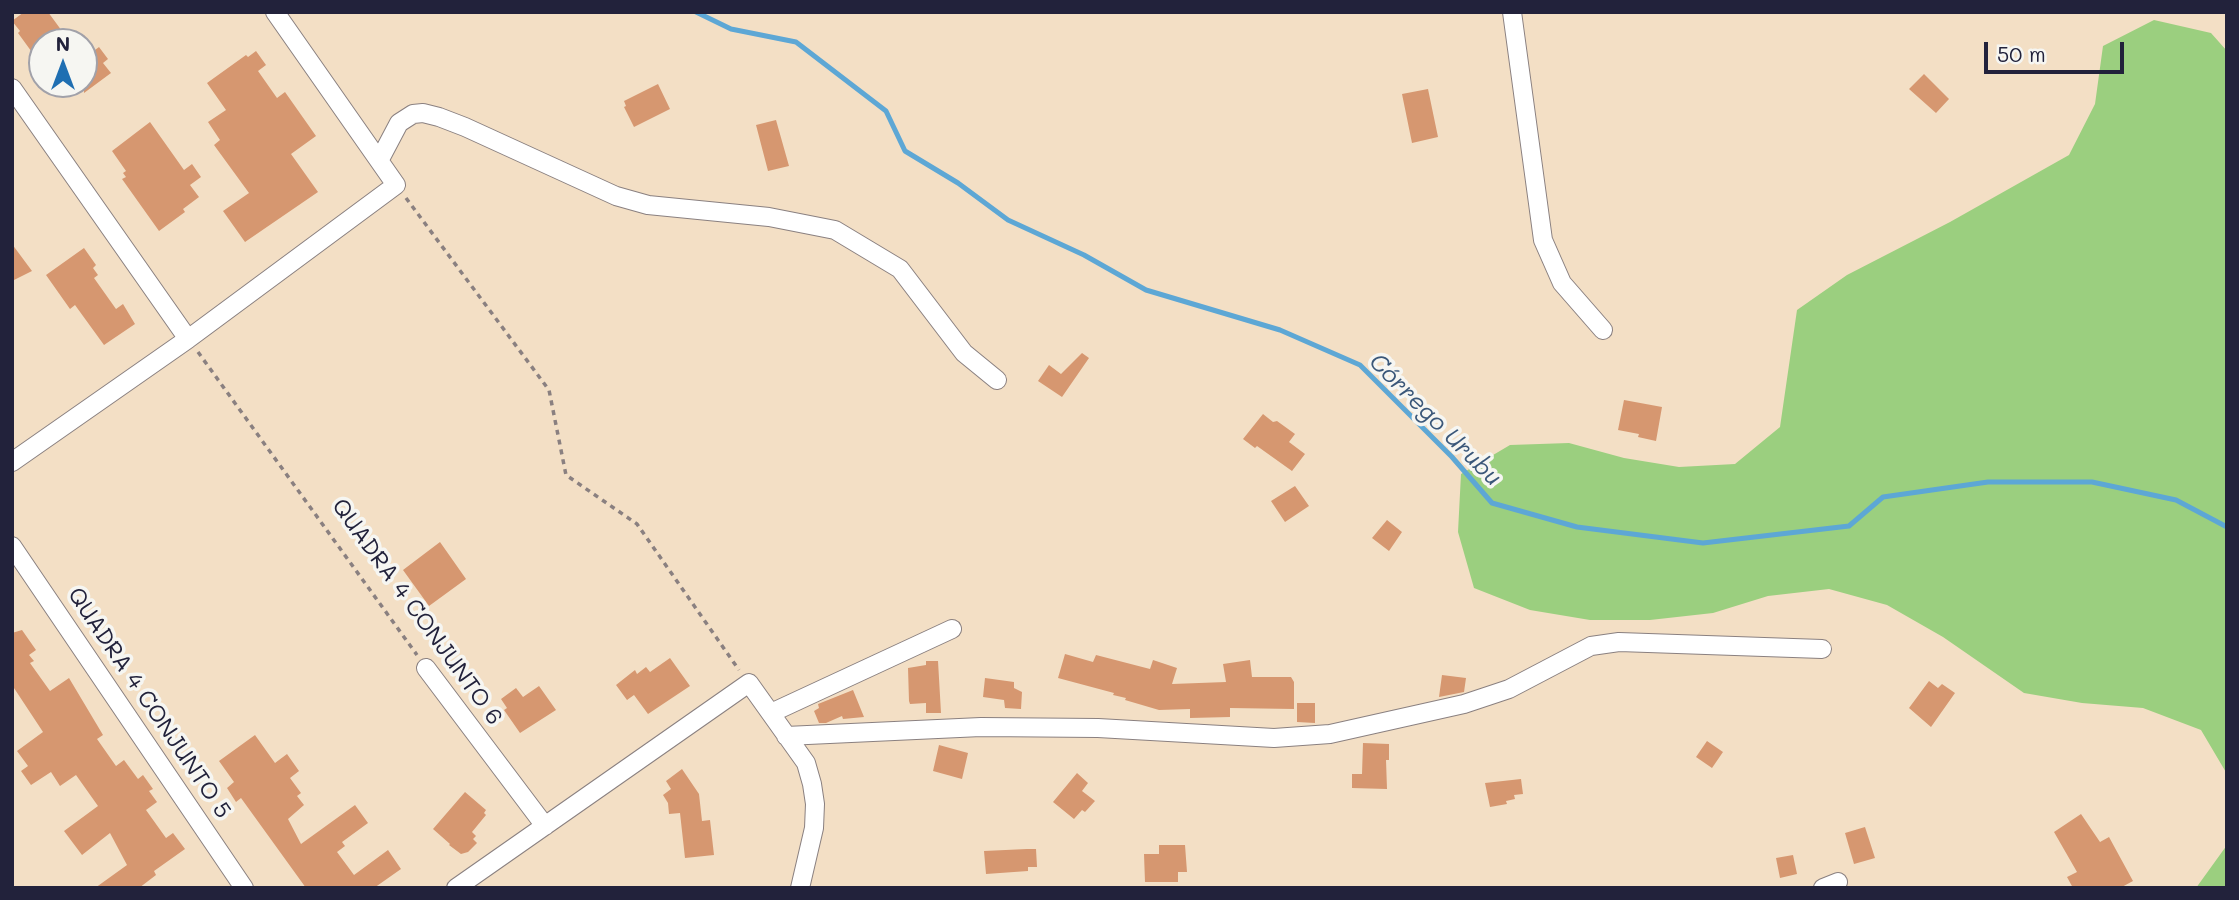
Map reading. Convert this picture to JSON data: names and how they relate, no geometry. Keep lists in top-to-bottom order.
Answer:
{
  "streets": {
    "street": ["QUADRA 4 CONJUNTO 6", "QUADRA 4 CONJUNTO 5"]
  },
  "water": ["Córrego Urubu"],
  "scale_bar": "50 m",
  "north": "top"
}
